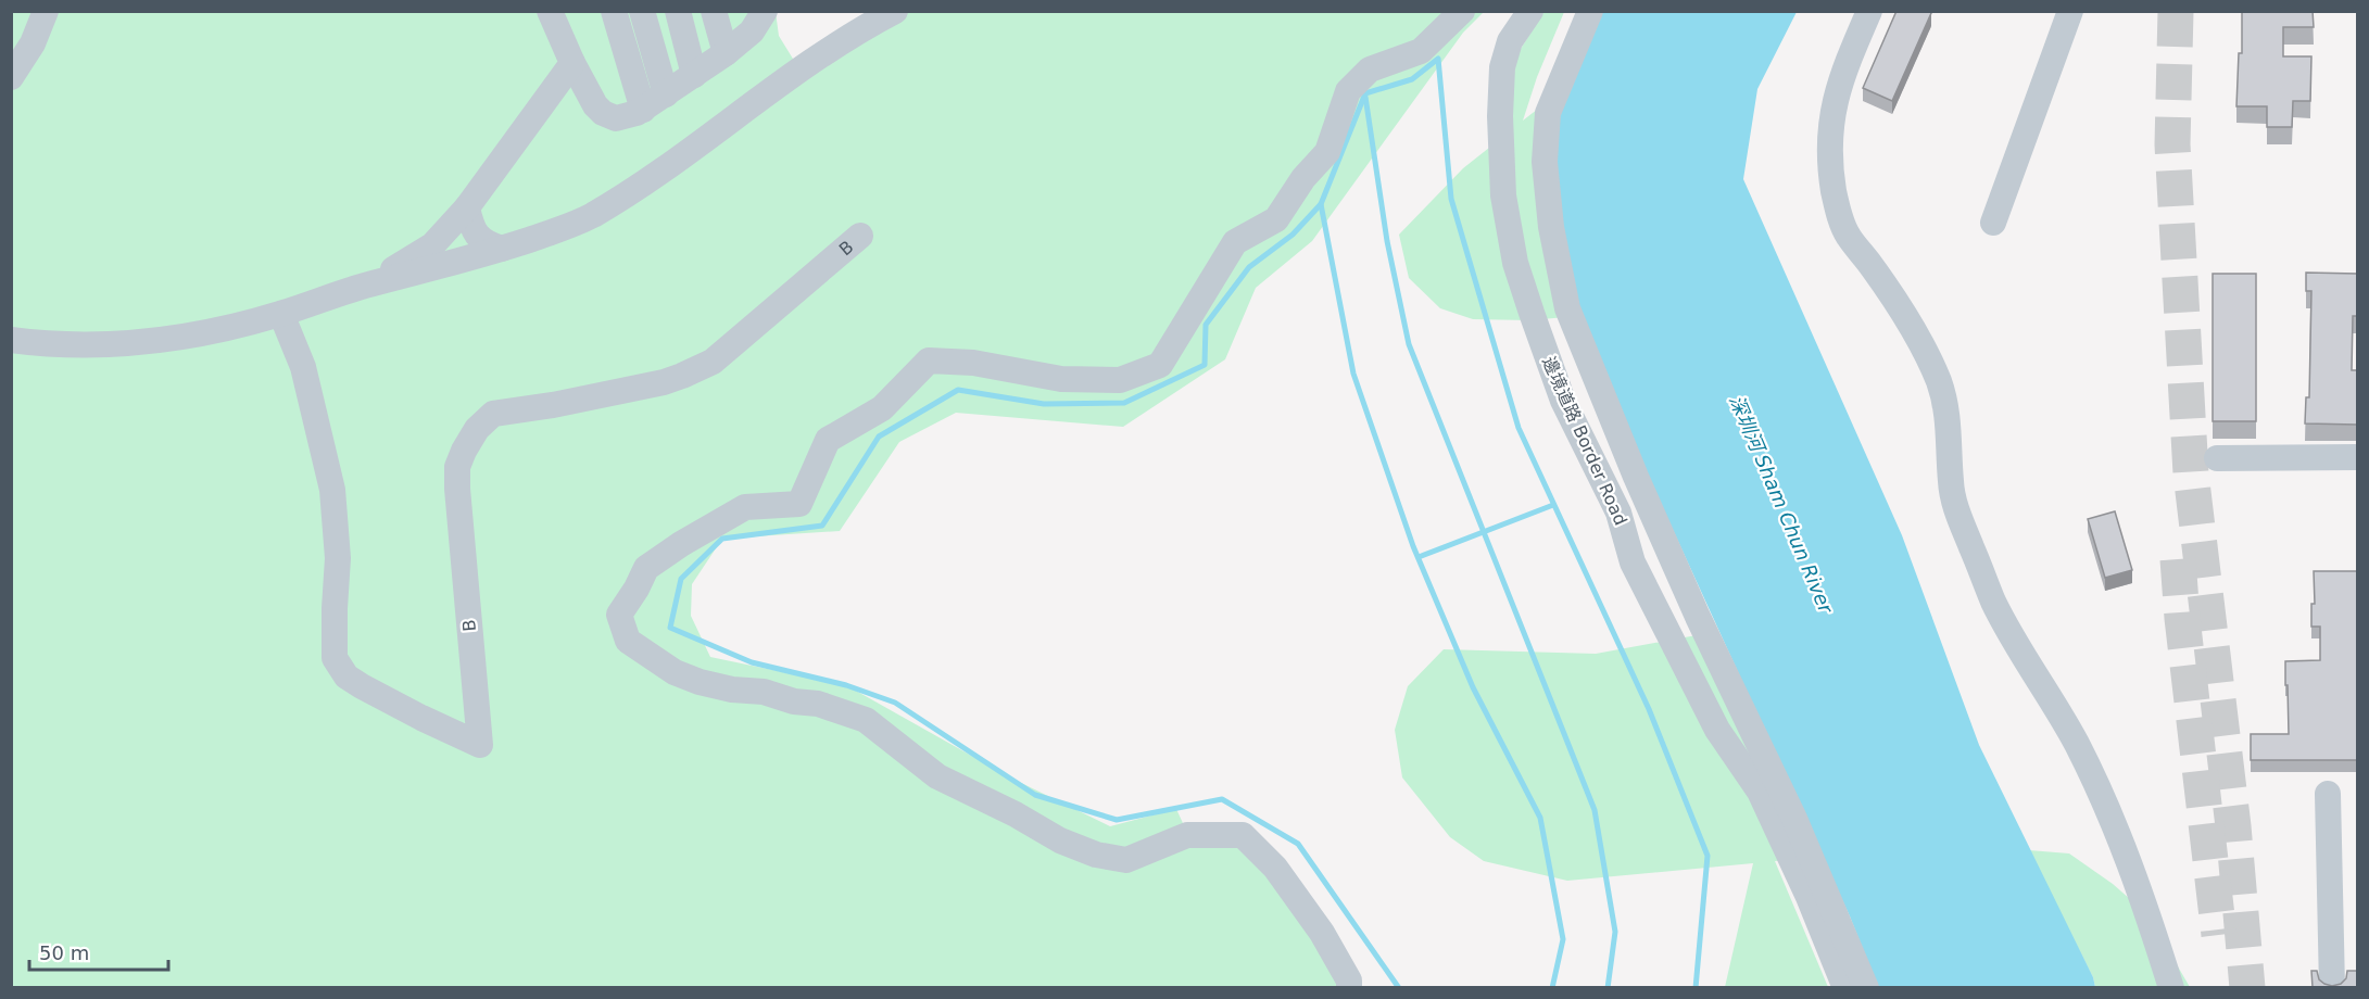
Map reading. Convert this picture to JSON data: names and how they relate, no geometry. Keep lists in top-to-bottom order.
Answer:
{
  "streets": {
    "street": ["B", "邊境道路 Border Road"]
  },
  "water": ["深圳河 Sham Chun River"],
  "scale_bar": "50 m"
}
